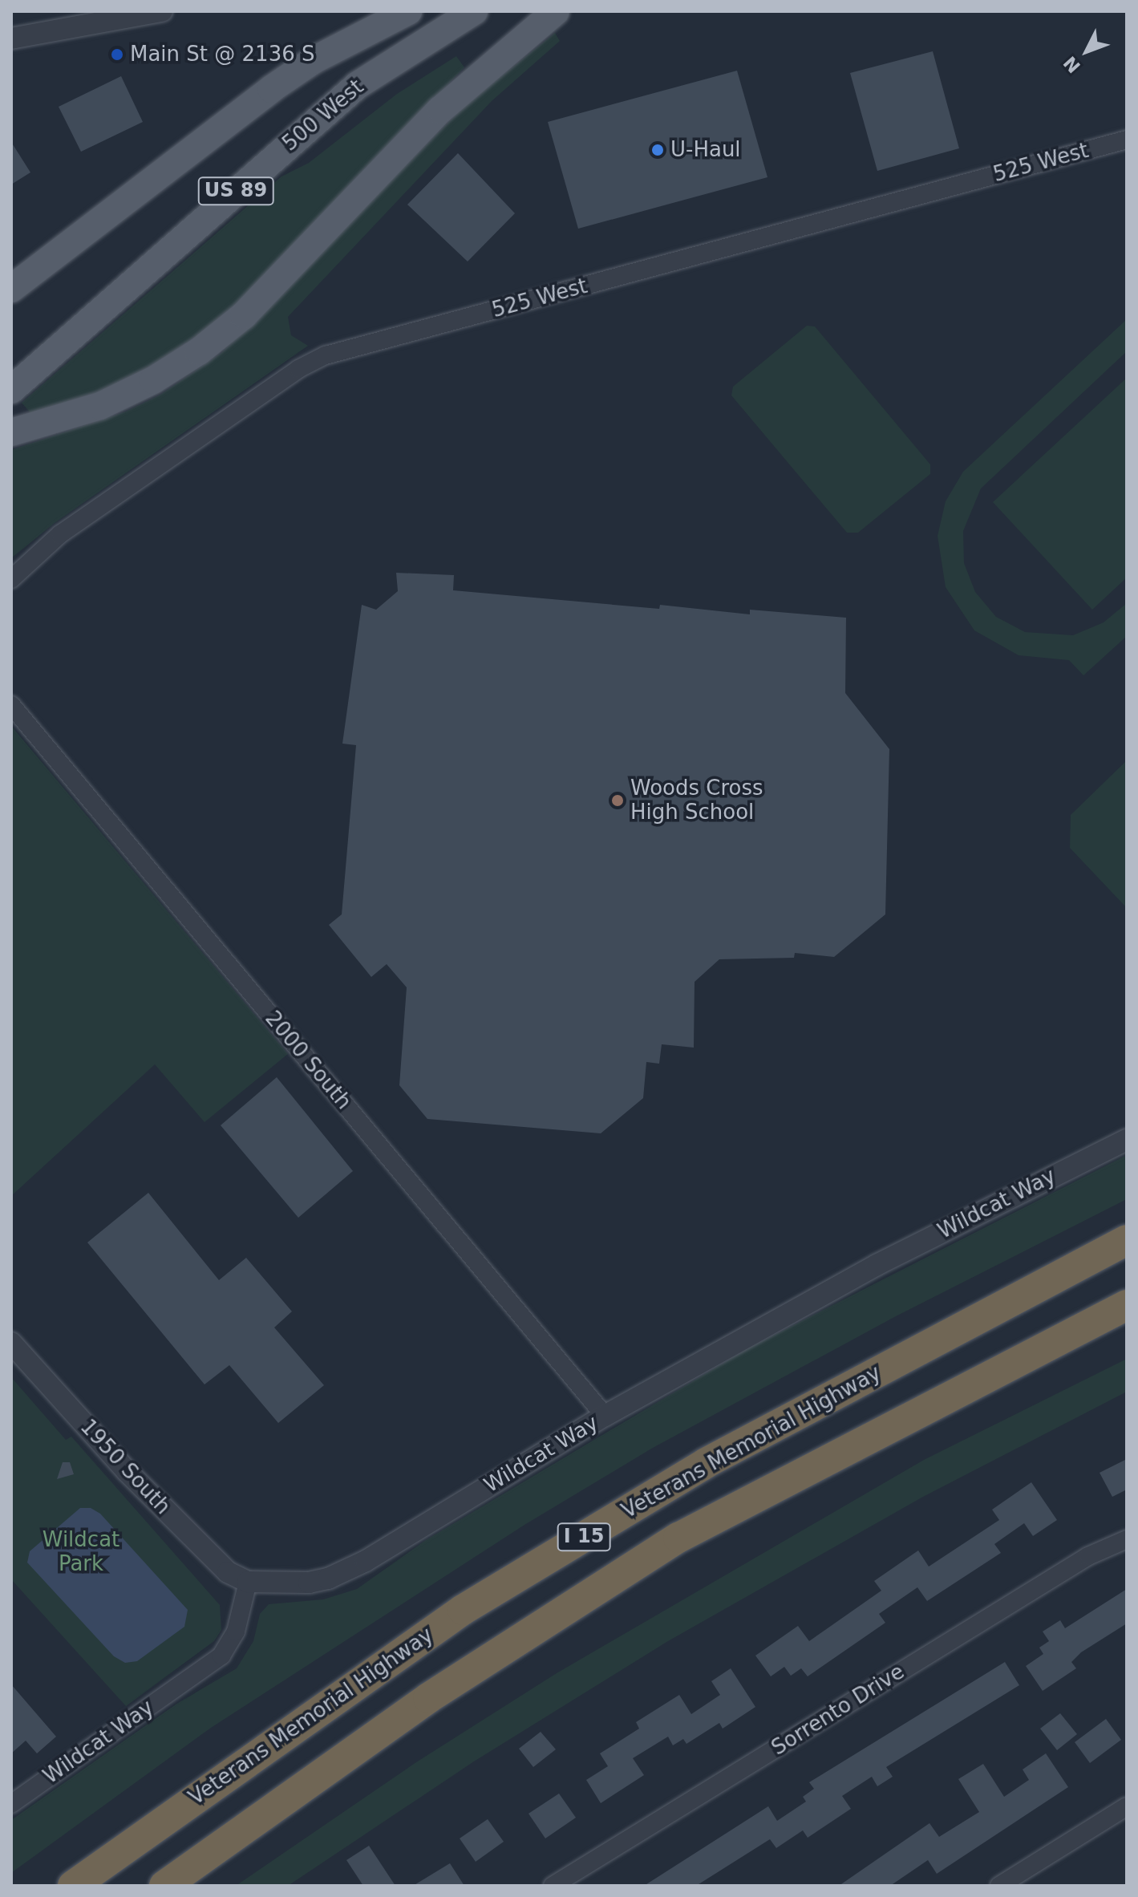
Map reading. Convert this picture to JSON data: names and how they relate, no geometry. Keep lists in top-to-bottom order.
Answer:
{
  "streets": {
    "highway": ["Veterans Memorial Highway", "I 15"],
    "main road": ["500 West", "US 89"],
    "street": [
      "525 West",
      "2000 South",
      "Wildcat Way",
      "1950 South",
      "Sorrento Drive"
    ]
  },
  "crossings": [
    ["2000 South", "Wildcat Way"],
    ["Wildcat Way", "1950 South"]
  ],
  "parks": ["Wildcat Park"],
  "places": ["Main St @ 2136 S", "U-Haul", "Woods Cross High School"],
  "north": "bottom left"
}
